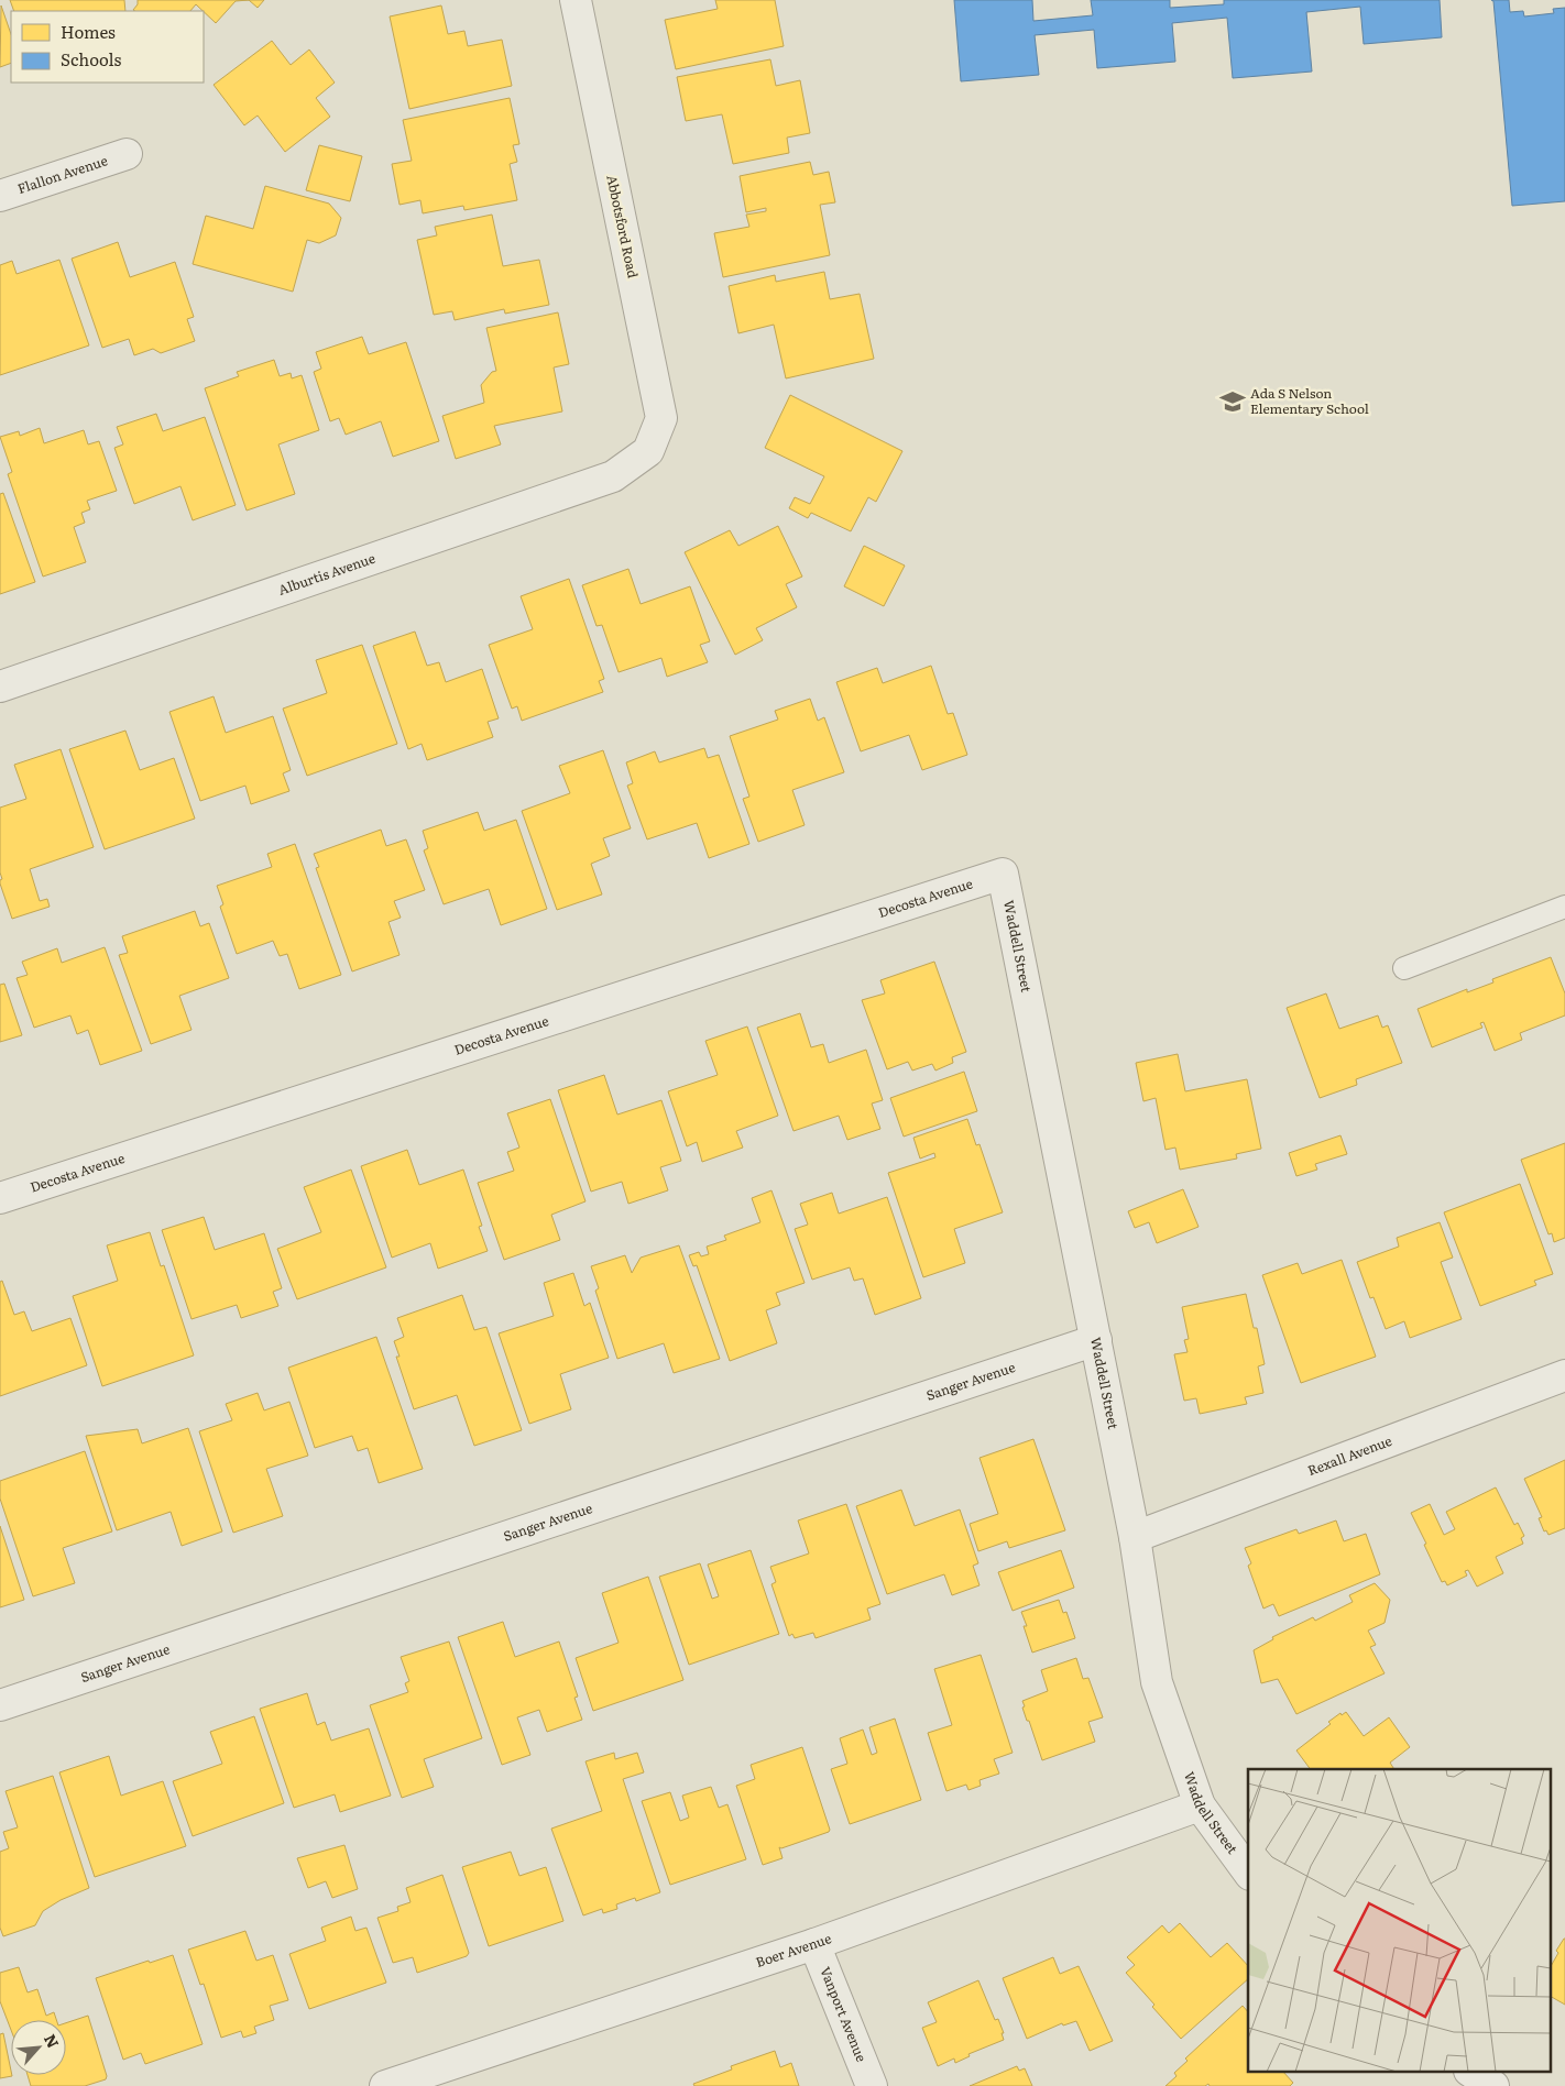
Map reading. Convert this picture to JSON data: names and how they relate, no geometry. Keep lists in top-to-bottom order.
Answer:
{
  "streets": {
    "street": [
      "Flallon Avenue",
      "Abbotsford Road",
      "Alburtis Avenue",
      "Decosta Avenue",
      "Waddell Street",
      "Sanger Avenue",
      "Rexall Avenue",
      "Boer Avenue",
      "Vanport Avenue"
    ]
  },
  "crossings": [
    ["Abbotsford Road", "Alburtis Avenue"],
    ["Decosta Avenue", "Waddell Street"],
    ["Waddell Street", "Sanger Avenue"],
    ["Waddell Street", "Rexall Avenue"],
    ["Waddell Street", "Boer Avenue"],
    ["Boer Avenue", "Vanport Avenue"]
  ],
  "places": {
    "school or university": ["Ada S Nelson Elementary School"]
  },
  "legend": ["Homes", "Schools"],
  "north": "top right"
}
